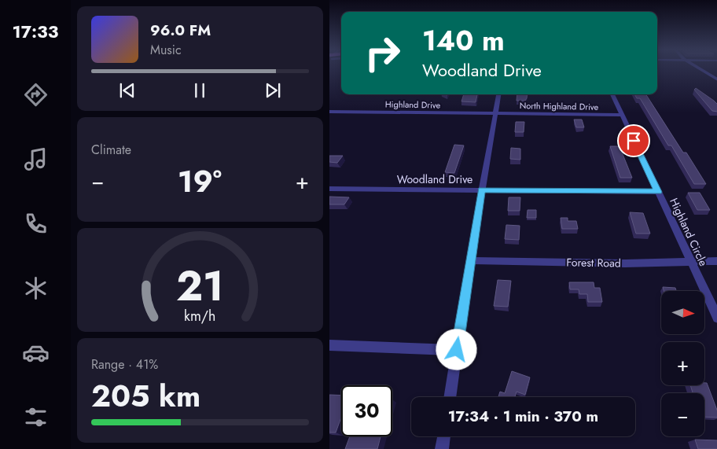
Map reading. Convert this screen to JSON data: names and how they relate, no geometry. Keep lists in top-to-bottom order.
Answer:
{
  "streets": {
    "street": [
      "Highland Drive",
      "North Highland Drive",
      "Woodland Drive",
      "Highland Circle",
      "Forest Road"
    ]
  },
  "crossings": [
    ["Highland Drive", "North Highland Drive"],
    ["North Highland Drive", "Highland Circle"],
    ["Woodland Drive", "Highland Circle"],
    ["Highland Circle", "Forest Road"]
  ],
  "north": "right",
  "page": {
    "tabs": "17:33",
    "turn": ["140 m", "Woodland Drive"],
    "song": ["96.0 FM", "Music"],
    "tile": [
      "Climate",
      ["Range · 41%", "205 km"]
    ],
    "heat": ["−", "19°", "+"],
    "map_buttons": ["+", "−"],
    "limit": "30",
    "trip": "17:34 · 1 min · 370 m",
    "gauge": ["21", "km/h"]
  }
}
